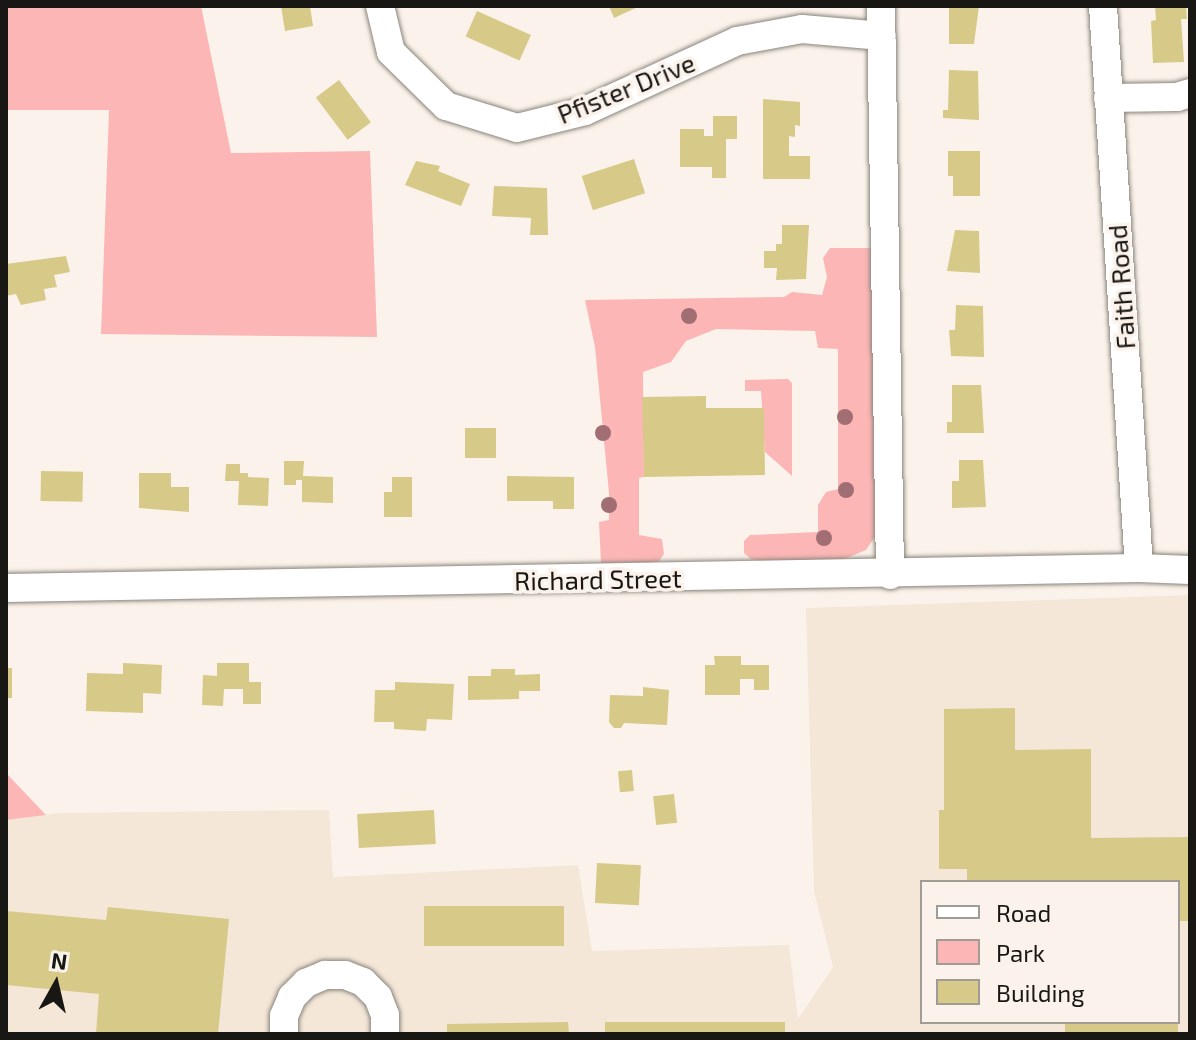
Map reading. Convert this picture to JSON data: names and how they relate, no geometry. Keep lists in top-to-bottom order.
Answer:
{
  "streets": {
    "street": ["Pfister Drive", "Faith Road", "Richard Street"]
  },
  "crossings": [
    ["Faith Road", "Richard Street"]
  ],
  "legend": ["Road", "Park", "Building"],
  "north": "top"
}
